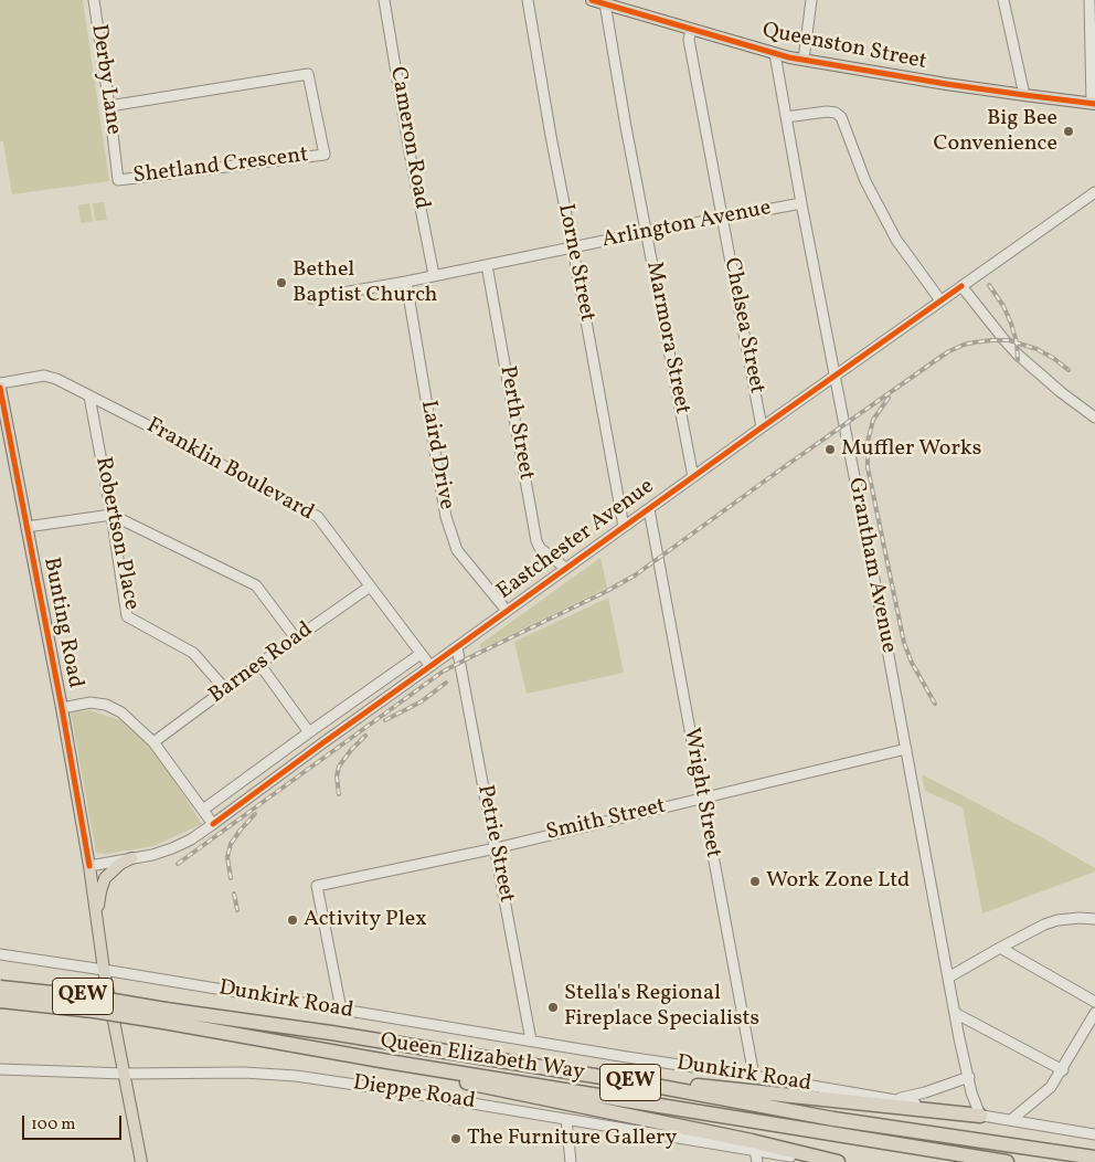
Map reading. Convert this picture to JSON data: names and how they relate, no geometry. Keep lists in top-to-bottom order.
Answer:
{
  "streets": {
    "highway": ["QEW", "Queen Elizabeth Way"],
    "main road": ["Queenston Street", "Bunting Road"],
    "street": [
      "Derby Lane",
      "Cameron Road",
      "Shetland Crescent",
      "Arlington Avenue",
      "Lorne Street",
      "Chelsea Street",
      "Marmora Street",
      "Perth Street",
      "Laird Drive",
      "Franklin Boulevard",
      "Robertson Place",
      "Eastchester Avenue",
      "Grantham Avenue",
      "Barnes Road",
      "Wright Street",
      "Smith Street",
      "Petrie Street",
      "Dunkirk Road",
      "Dieppe Road"
    ]
  },
  "crossings": [
    ["Queenston Street", "Chelsea Street"],
    ["Queenston Street", "Marmora Street"],
    ["Queenston Street", "Grantham Avenue"],
    ["Derby Lane", "Shetland Crescent"],
    ["Cameron Road", "Arlington Avenue"],
    ["Arlington Avenue", "Lorne Street"],
    ["Arlington Avenue", "Chelsea Street"],
    ["Arlington Avenue", "Marmora Street"],
    ["Arlington Avenue", "Perth Street"],
    ["Arlington Avenue", "Laird Drive"],
    ["Arlington Avenue", "Grantham Avenue"],
    ["Lorne Street", "Eastchester Avenue"],
    ["Chelsea Street", "Eastchester Avenue"],
    ["Marmora Street", "Eastchester Avenue"],
    ["Perth Street", "Eastchester Avenue"],
    ["Laird Drive", "Eastchester Avenue"],
    ["Franklin Boulevard", "Robertson Place"],
    ["Franklin Boulevard", "Eastchester Avenue"],
    ["Franklin Boulevard", "Bunting Road"],
    ["Franklin Boulevard", "Barnes Road"],
    ["Robertson Place", "Barnes Road"],
    ["Eastchester Avenue", "Grantham Avenue"],
    ["Eastchester Avenue", "Bunting Road"],
    ["Eastchester Avenue", "Wright Street"],
    ["Eastchester Avenue", "Petrie Street"],
    ["Grantham Avenue", "Smith Street"],
    ["Bunting Road", "Dunkirk Road"],
    ["Bunting Road", "Dieppe Road"],
    ["Wright Street", "Smith Street"],
    ["Wright Street", "Dunkirk Road"],
    ["Smith Street", "Petrie Street"],
    ["Smith Street", "Dunkirk Road"],
    ["Petrie Street", "Dunkirk Road"]
  ],
  "places": [
    "Big Bee Convenience",
    "Bethel Baptist Church",
    "Muffler Works",
    "Work Zone Ltd",
    "Activity Plex",
    "Stella's Regional Fireplace Specialists",
    "The Furniture Gallery"
  ],
  "scale_bar": "100 m"
}
